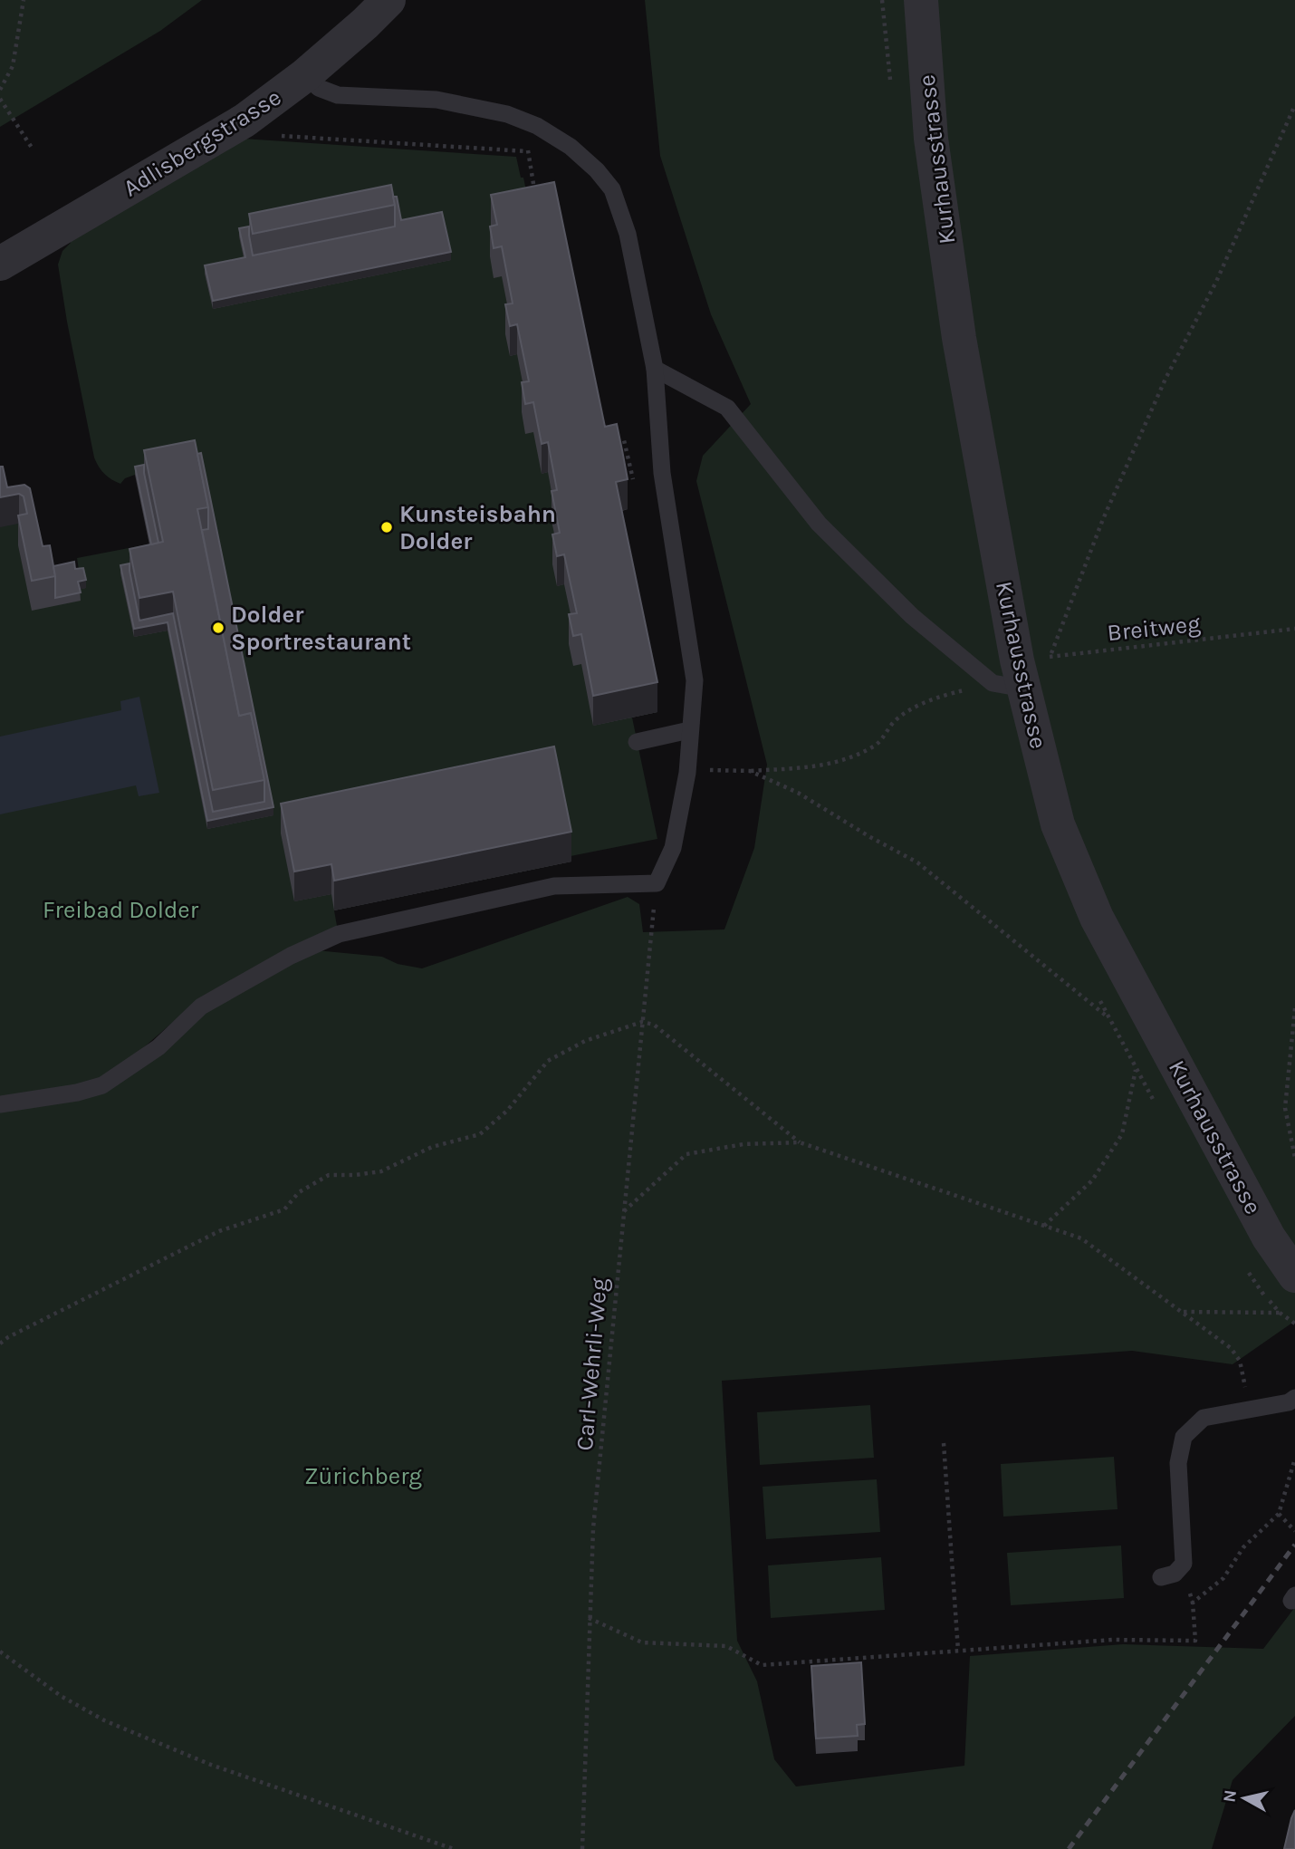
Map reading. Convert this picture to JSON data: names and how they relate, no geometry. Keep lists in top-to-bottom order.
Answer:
{
  "streets": {
    "street": ["Adlisbergstrasse", "Kurhausstrasse"],
    "path": ["Breitweg", "Carl-Wehrli-Weg"]
  },
  "crossings": [
    ["Kurhausstrasse", "Breitweg"]
  ],
  "parks": ["Freibad Dolder", "Zürichberg"],
  "places": ["Kunsteisbahn Dolder", "Dolder Sportrestaurant"],
  "north": "left"
}
